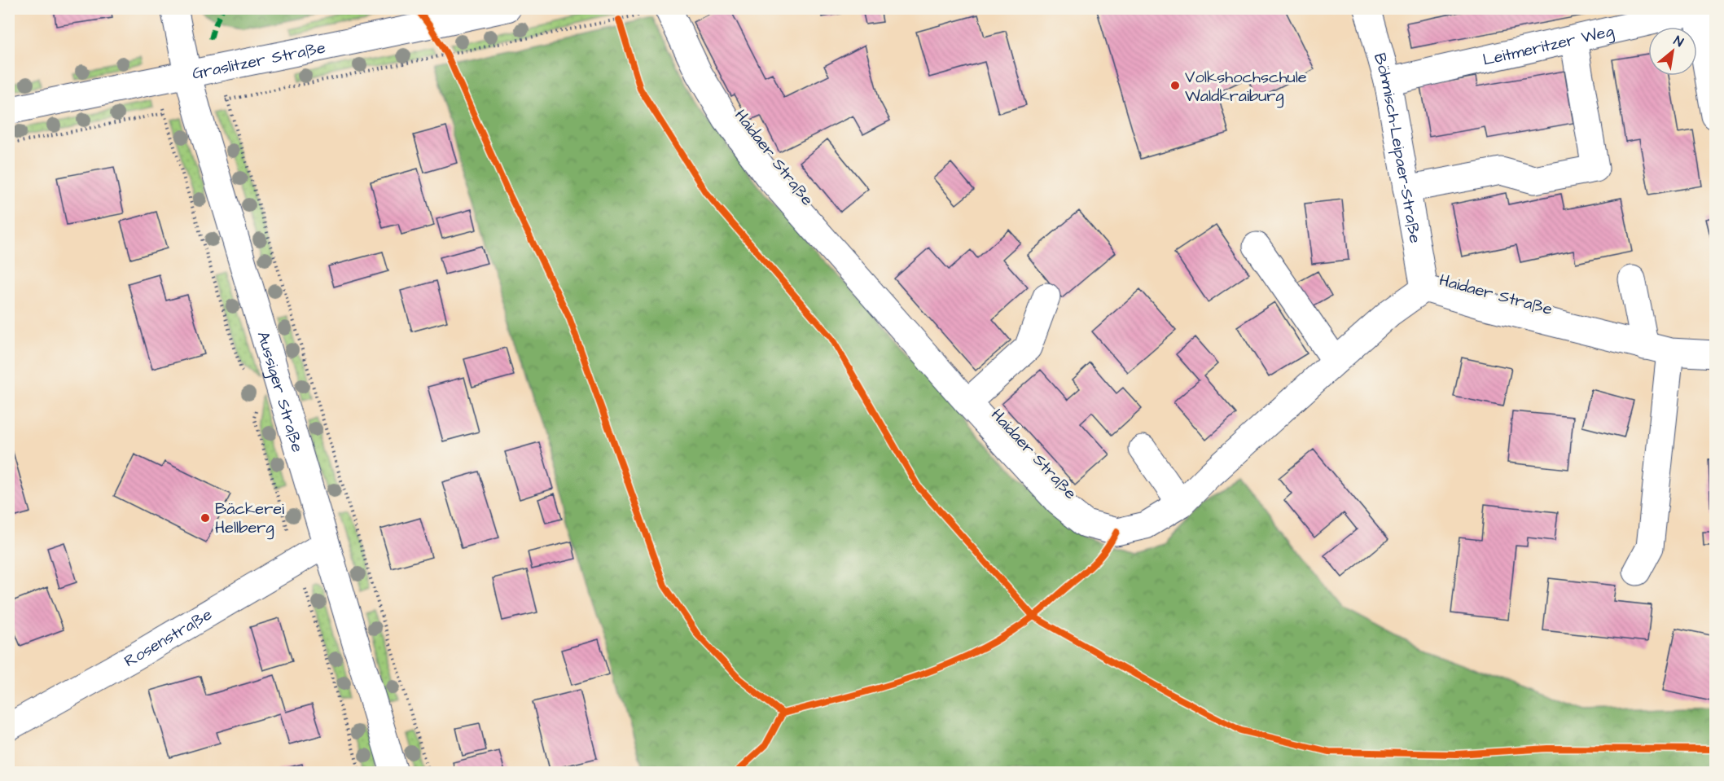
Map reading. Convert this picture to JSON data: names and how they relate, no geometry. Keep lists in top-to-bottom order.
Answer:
{
  "streets": {
    "street": [
      "Leitmeritzer Weg",
      "Graslitzer Straße",
      "Böhmisch-Leipaer-Straße",
      "Haidaer Straße",
      "Aussiger Straße",
      "Rosenstraße"
    ]
  },
  "crossings": [
    ["Leitmeritzer Weg", "Böhmisch-Leipaer-Straße"],
    ["Graslitzer Straße", "Aussiger Straße"],
    ["Böhmisch-Leipaer-Straße", "Haidaer Straße"],
    ["Aussiger Straße", "Rosenstraße"]
  ],
  "places": ["Volkshochschule Waldkraiburg", "Bäckerei Hellberg"],
  "north": "top right"
}
